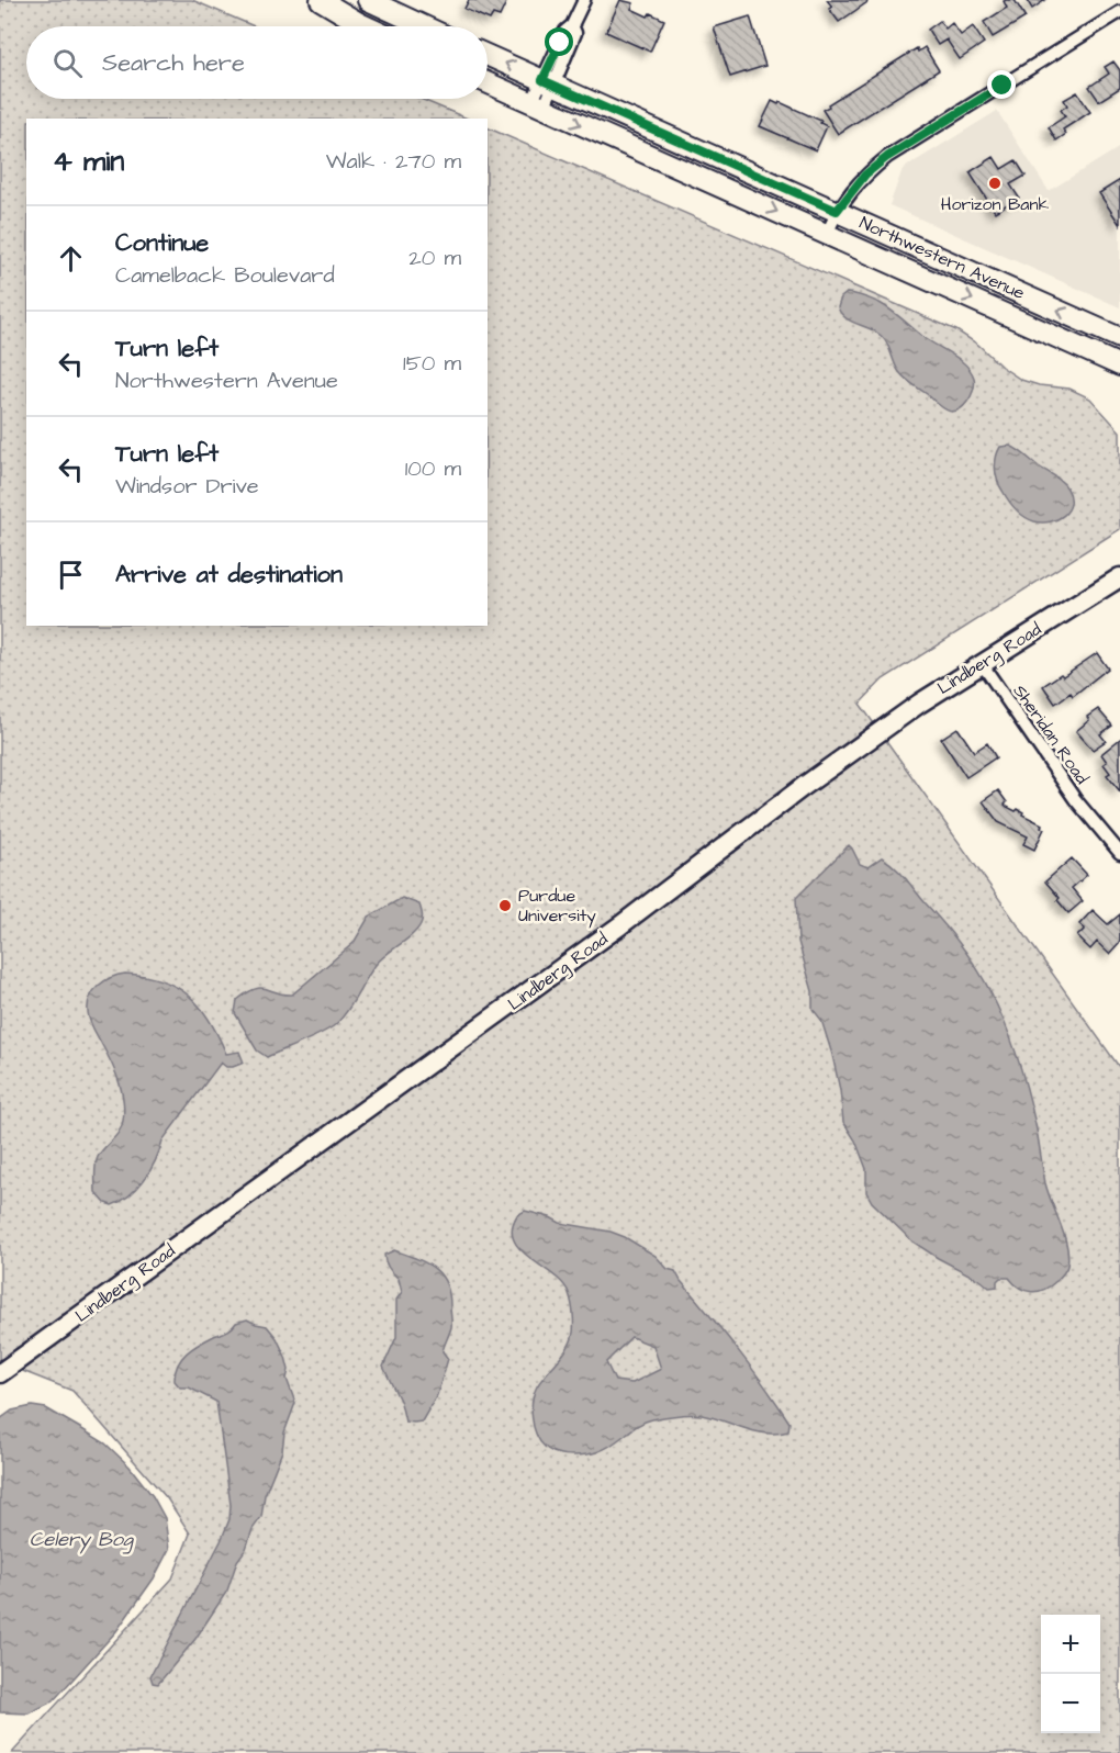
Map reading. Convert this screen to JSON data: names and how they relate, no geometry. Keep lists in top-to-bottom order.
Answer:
{
  "streets": {
    "main road": ["Northwestern Avenue", "Lindberg Road"],
    "street": ["Sheridan Road"]
  },
  "crossings": [
    ["Lindberg Road", "Sheridan Road"]
  ],
  "water": ["Celery Bog"],
  "places": ["Horizon Bank", "Purdue University"],
  "page": {
    "search": "Search here",
    "heading": ["4 min", "Walk · 270 m"],
    "list": [
      ["Continue", "Camelback Boulevard", "20 m"],
      ["Turn left", "Northwestern Avenue", "150 m"],
      ["Turn left", "Windsor Drive", "100 m"],
      "Arrive at destination"
    ],
    "map_buttons": ["+", "−"]
  }
}
